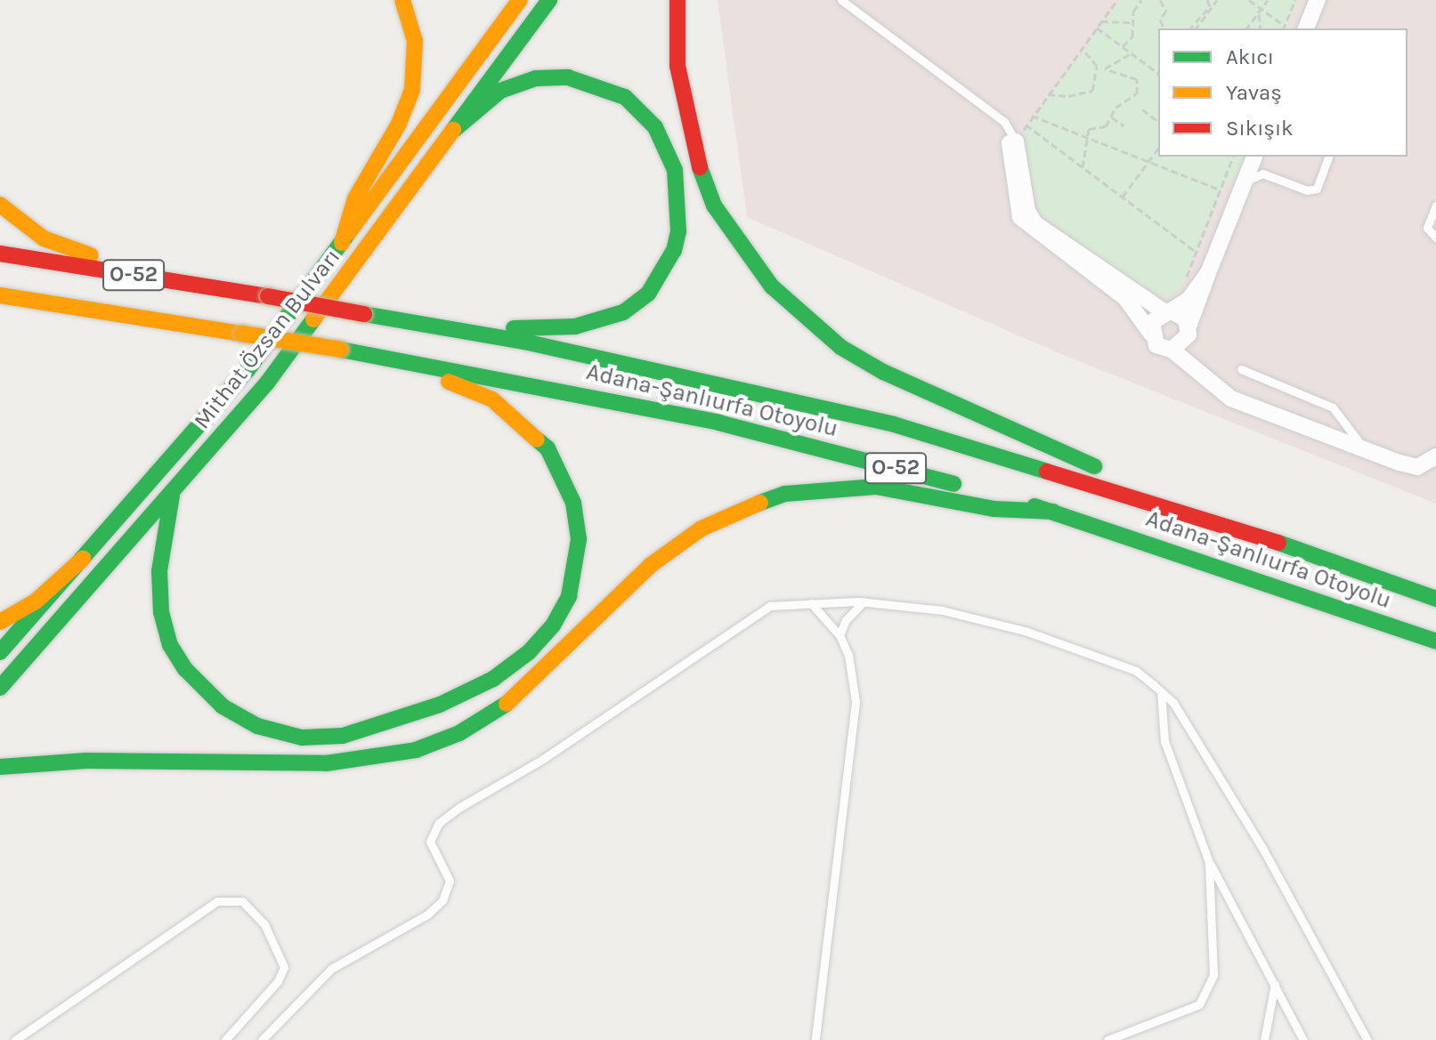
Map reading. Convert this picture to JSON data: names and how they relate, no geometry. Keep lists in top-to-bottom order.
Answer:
{
  "streets": {
    "main road": ["O-52", "Mithat Özsan Bulvarı", "Adana-Şanlıurfa Otoyolu"]
  },
  "legend": ["Akıcı", "Yavaş", "Sıkışık"]
}
